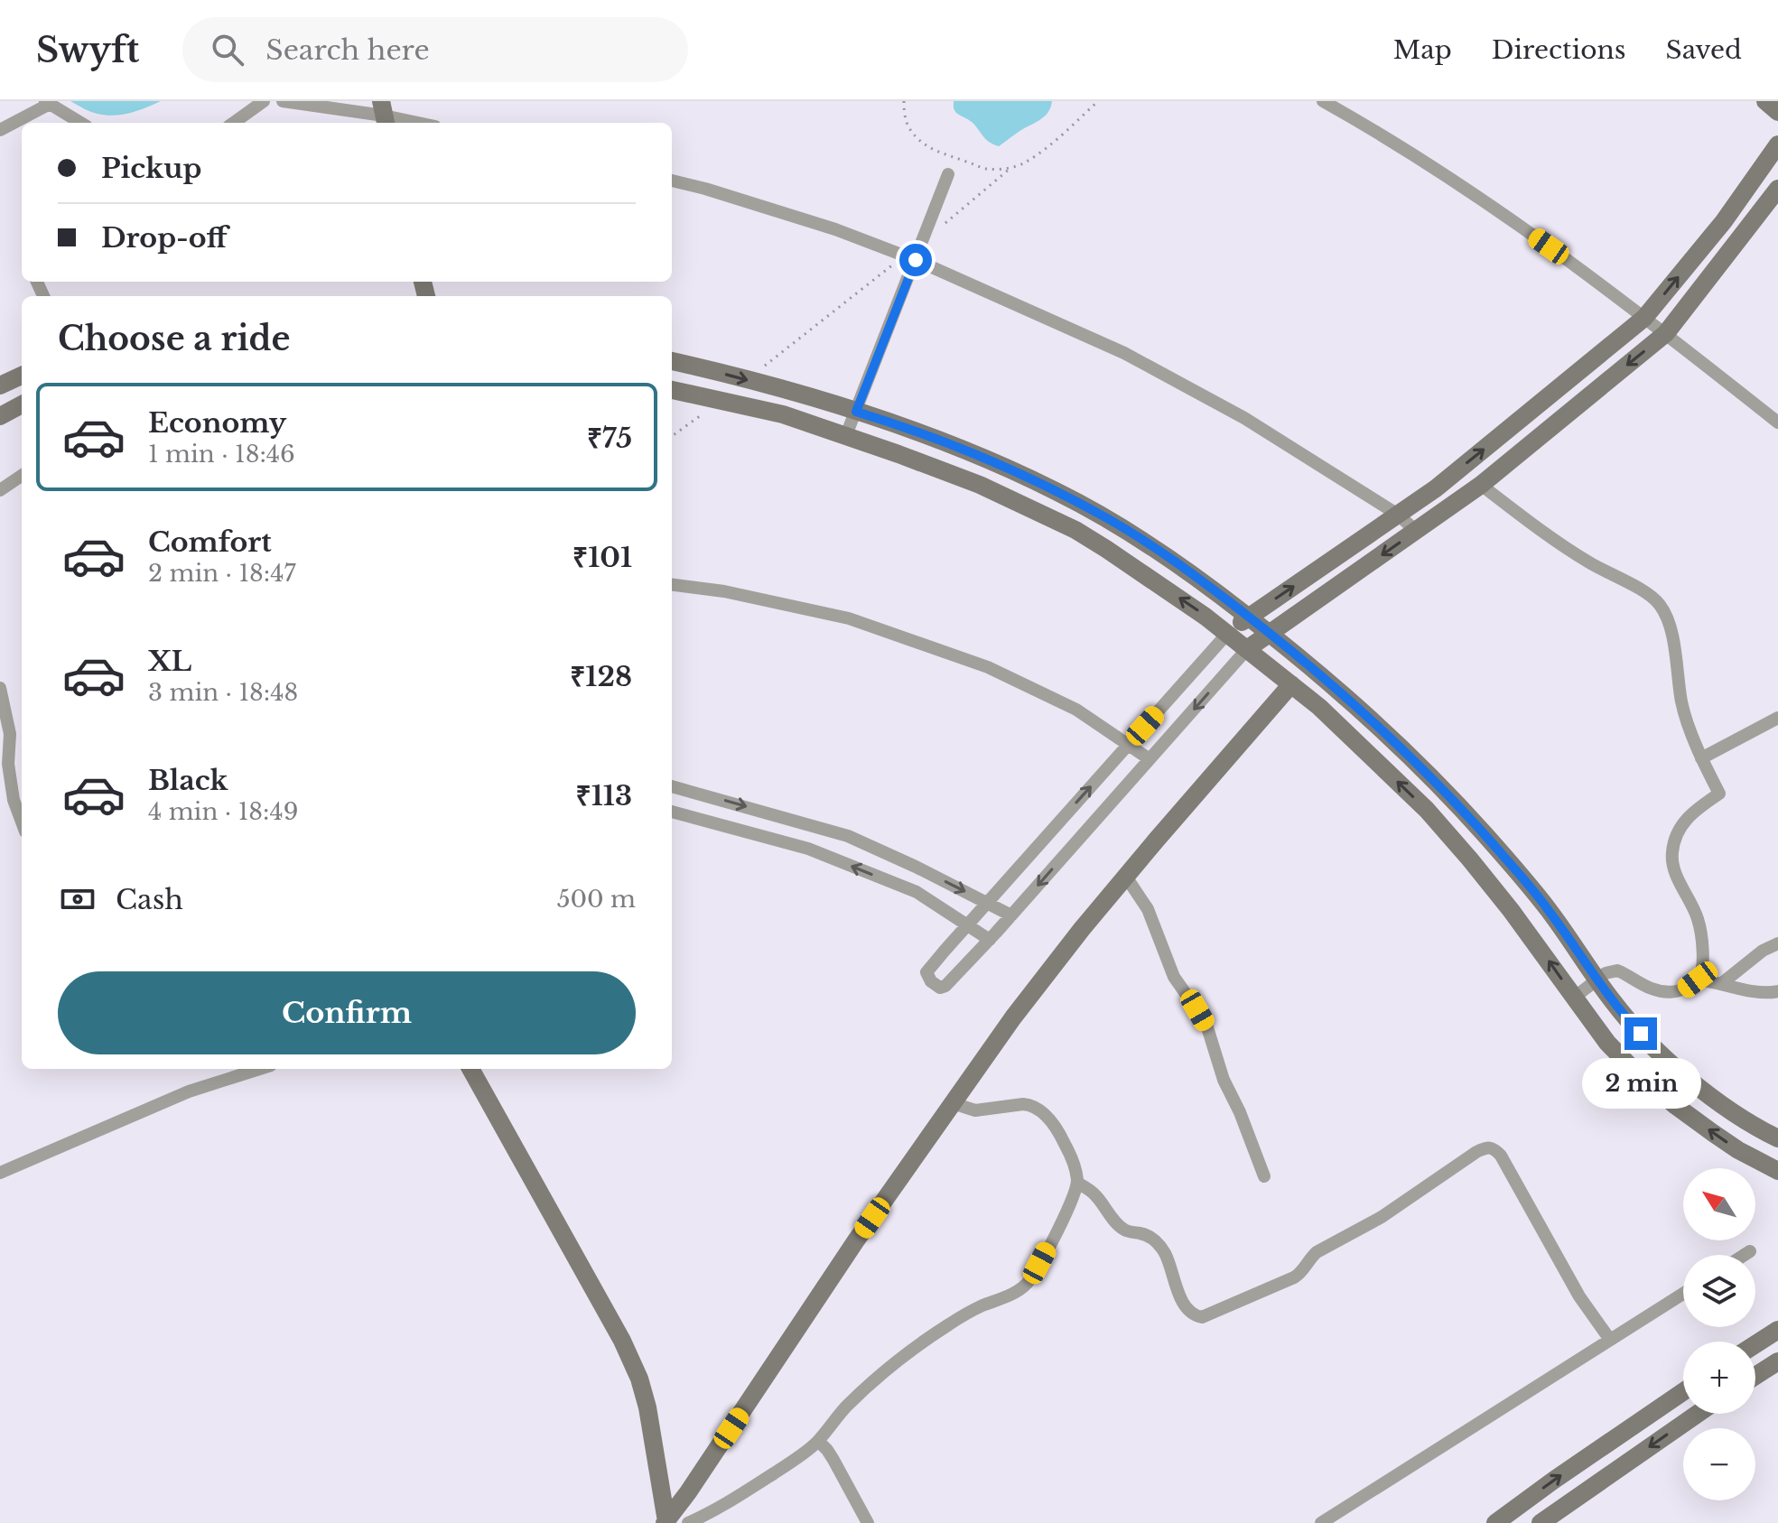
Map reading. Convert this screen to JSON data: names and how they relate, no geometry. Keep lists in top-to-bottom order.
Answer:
{
  "north": "top left",
  "page": {
    "header": "Swyft",
    "search": "Search here",
    "nav": ["Map", "Directions", "Saved"],
    "banner": ["Pickup", "Drop-off"],
    "heading": "Choose a ride",
    "list": [
      {
        "name": "Economy",
        "note": "1 min · 18:46",
        "value": "₹75"
      },
      {
        "name": "Comfort",
        "note": "2 min · 18:47",
        "value": "₹101"
      },
      {
        "name": "XL",
        "note": "3 min · 18:48",
        "value": "₹128"
      },
      {
        "name": "Black",
        "note": "4 min · 18:49",
        "value": "₹113"
      }
    ],
    "pay": ["Cash", "500 m"],
    "buttons": "Confirm",
    "bubble": "2 min",
    "map_buttons": ["+", "−"]
  }
}
